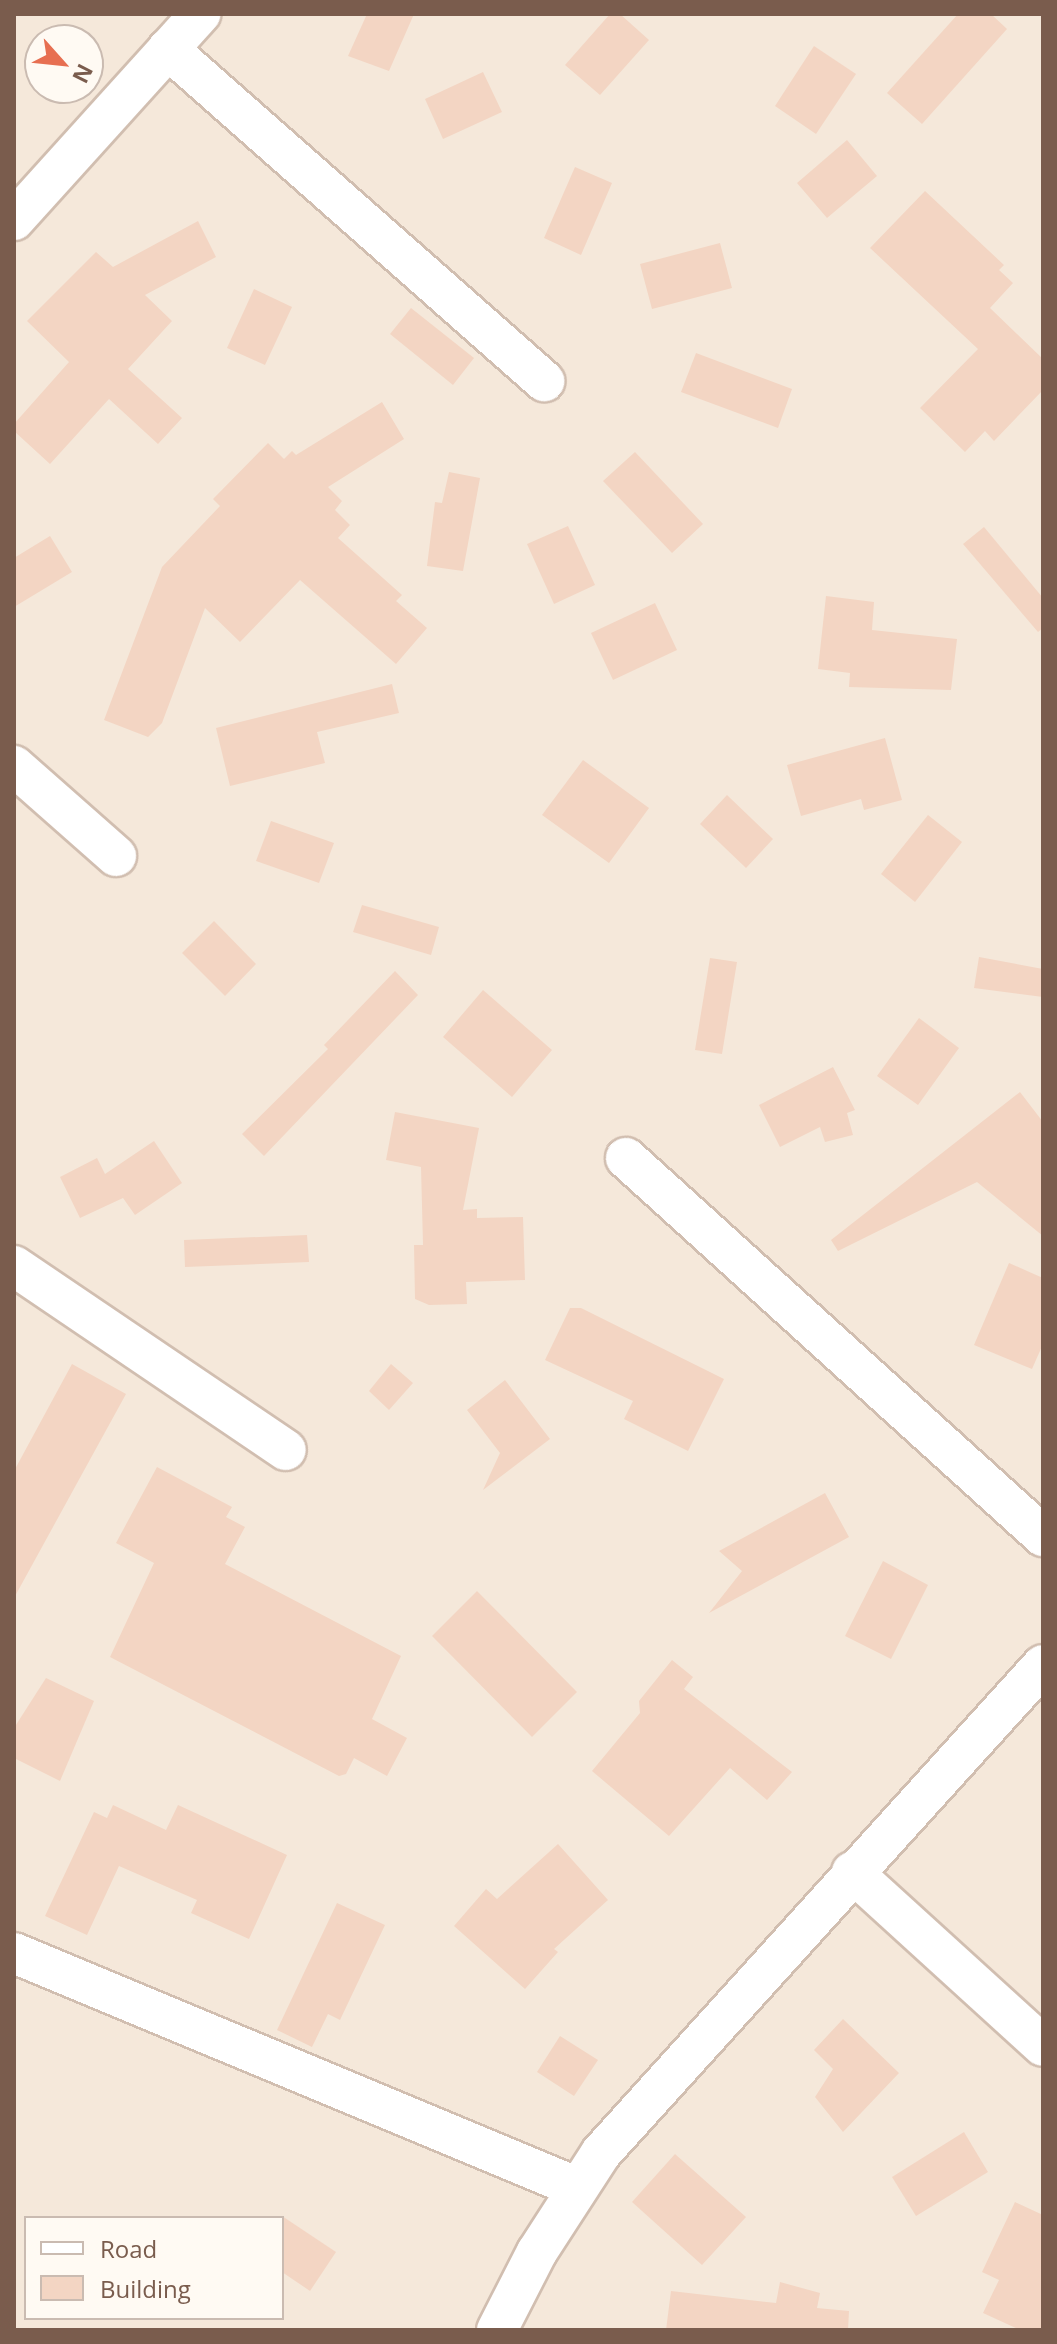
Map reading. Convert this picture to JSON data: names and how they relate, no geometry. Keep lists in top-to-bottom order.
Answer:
{
  "legend": ["Road", "Building"],
  "north": "bottom right"
}
